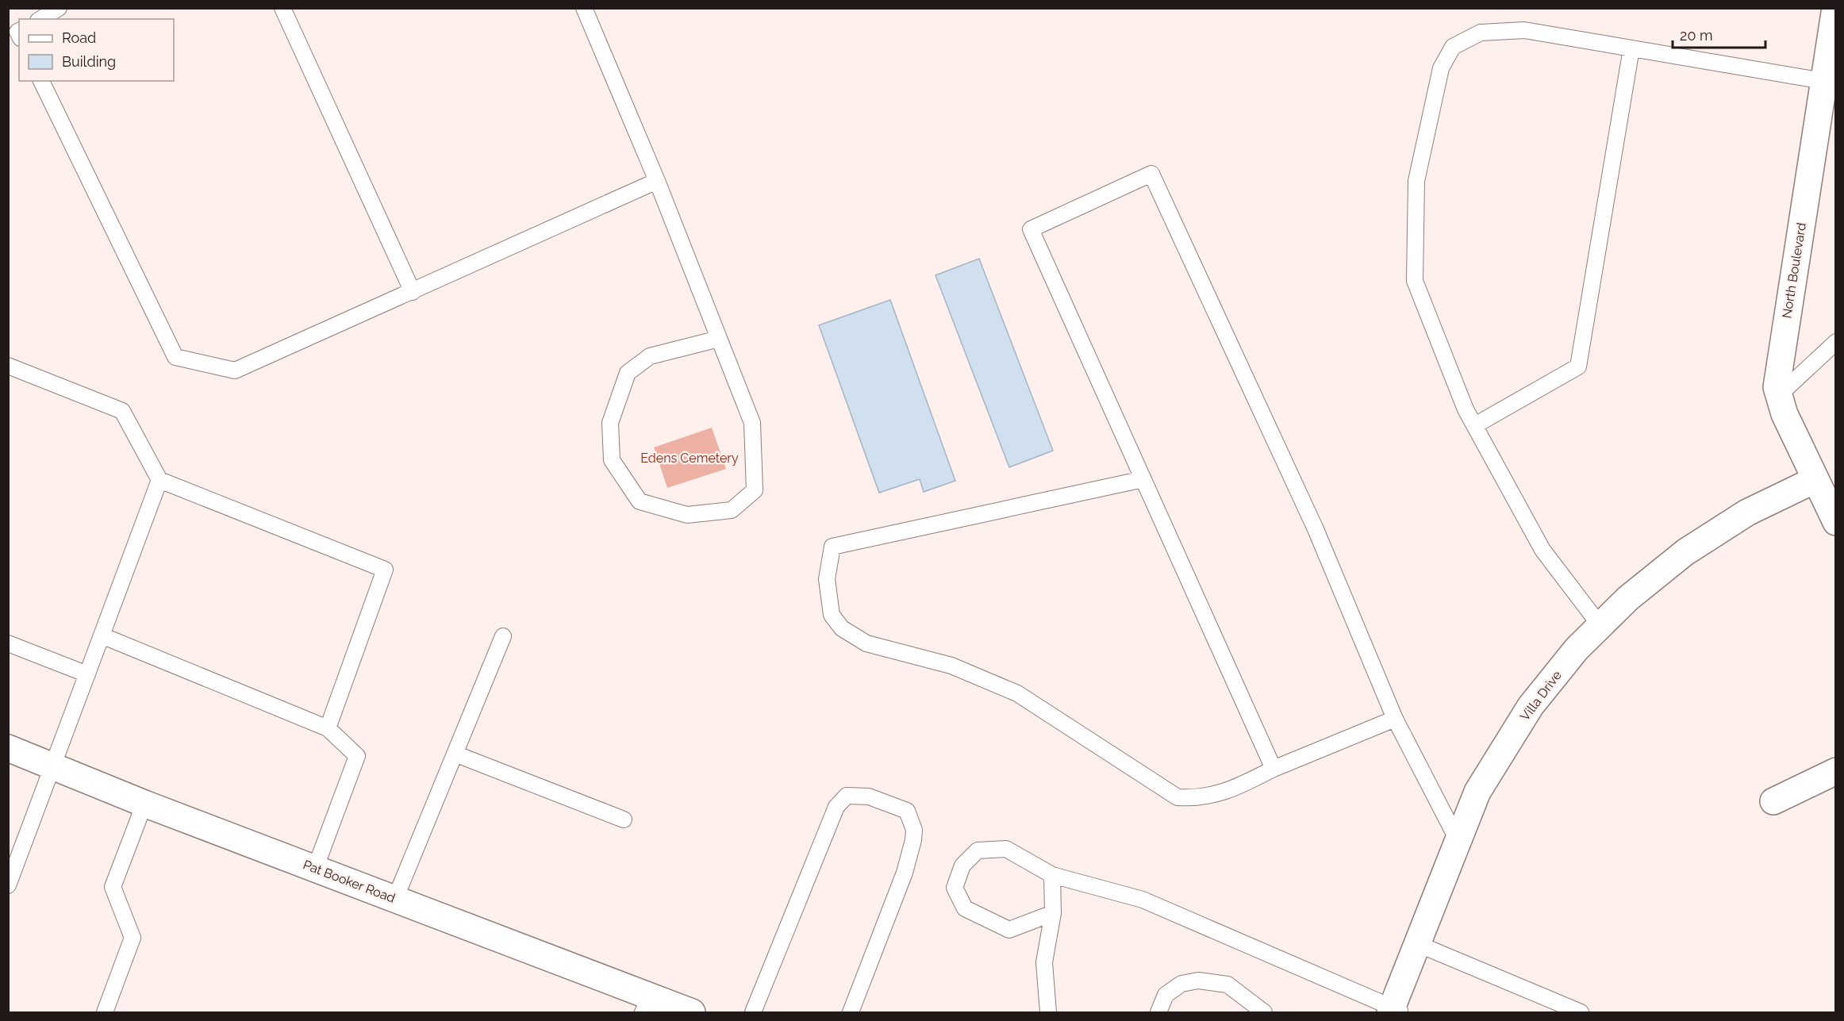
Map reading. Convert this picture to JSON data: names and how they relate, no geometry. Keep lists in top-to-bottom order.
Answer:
{
  "streets": {
    "street": ["North Boulevard", "Villa Drive", "Pat Booker Road"]
  },
  "crossings": [
    ["North Boulevard", "Villa Drive"]
  ],
  "parks": ["Edens Cemetery"],
  "legend": ["Road", "Building"],
  "scale_bar": "20 m"
}
